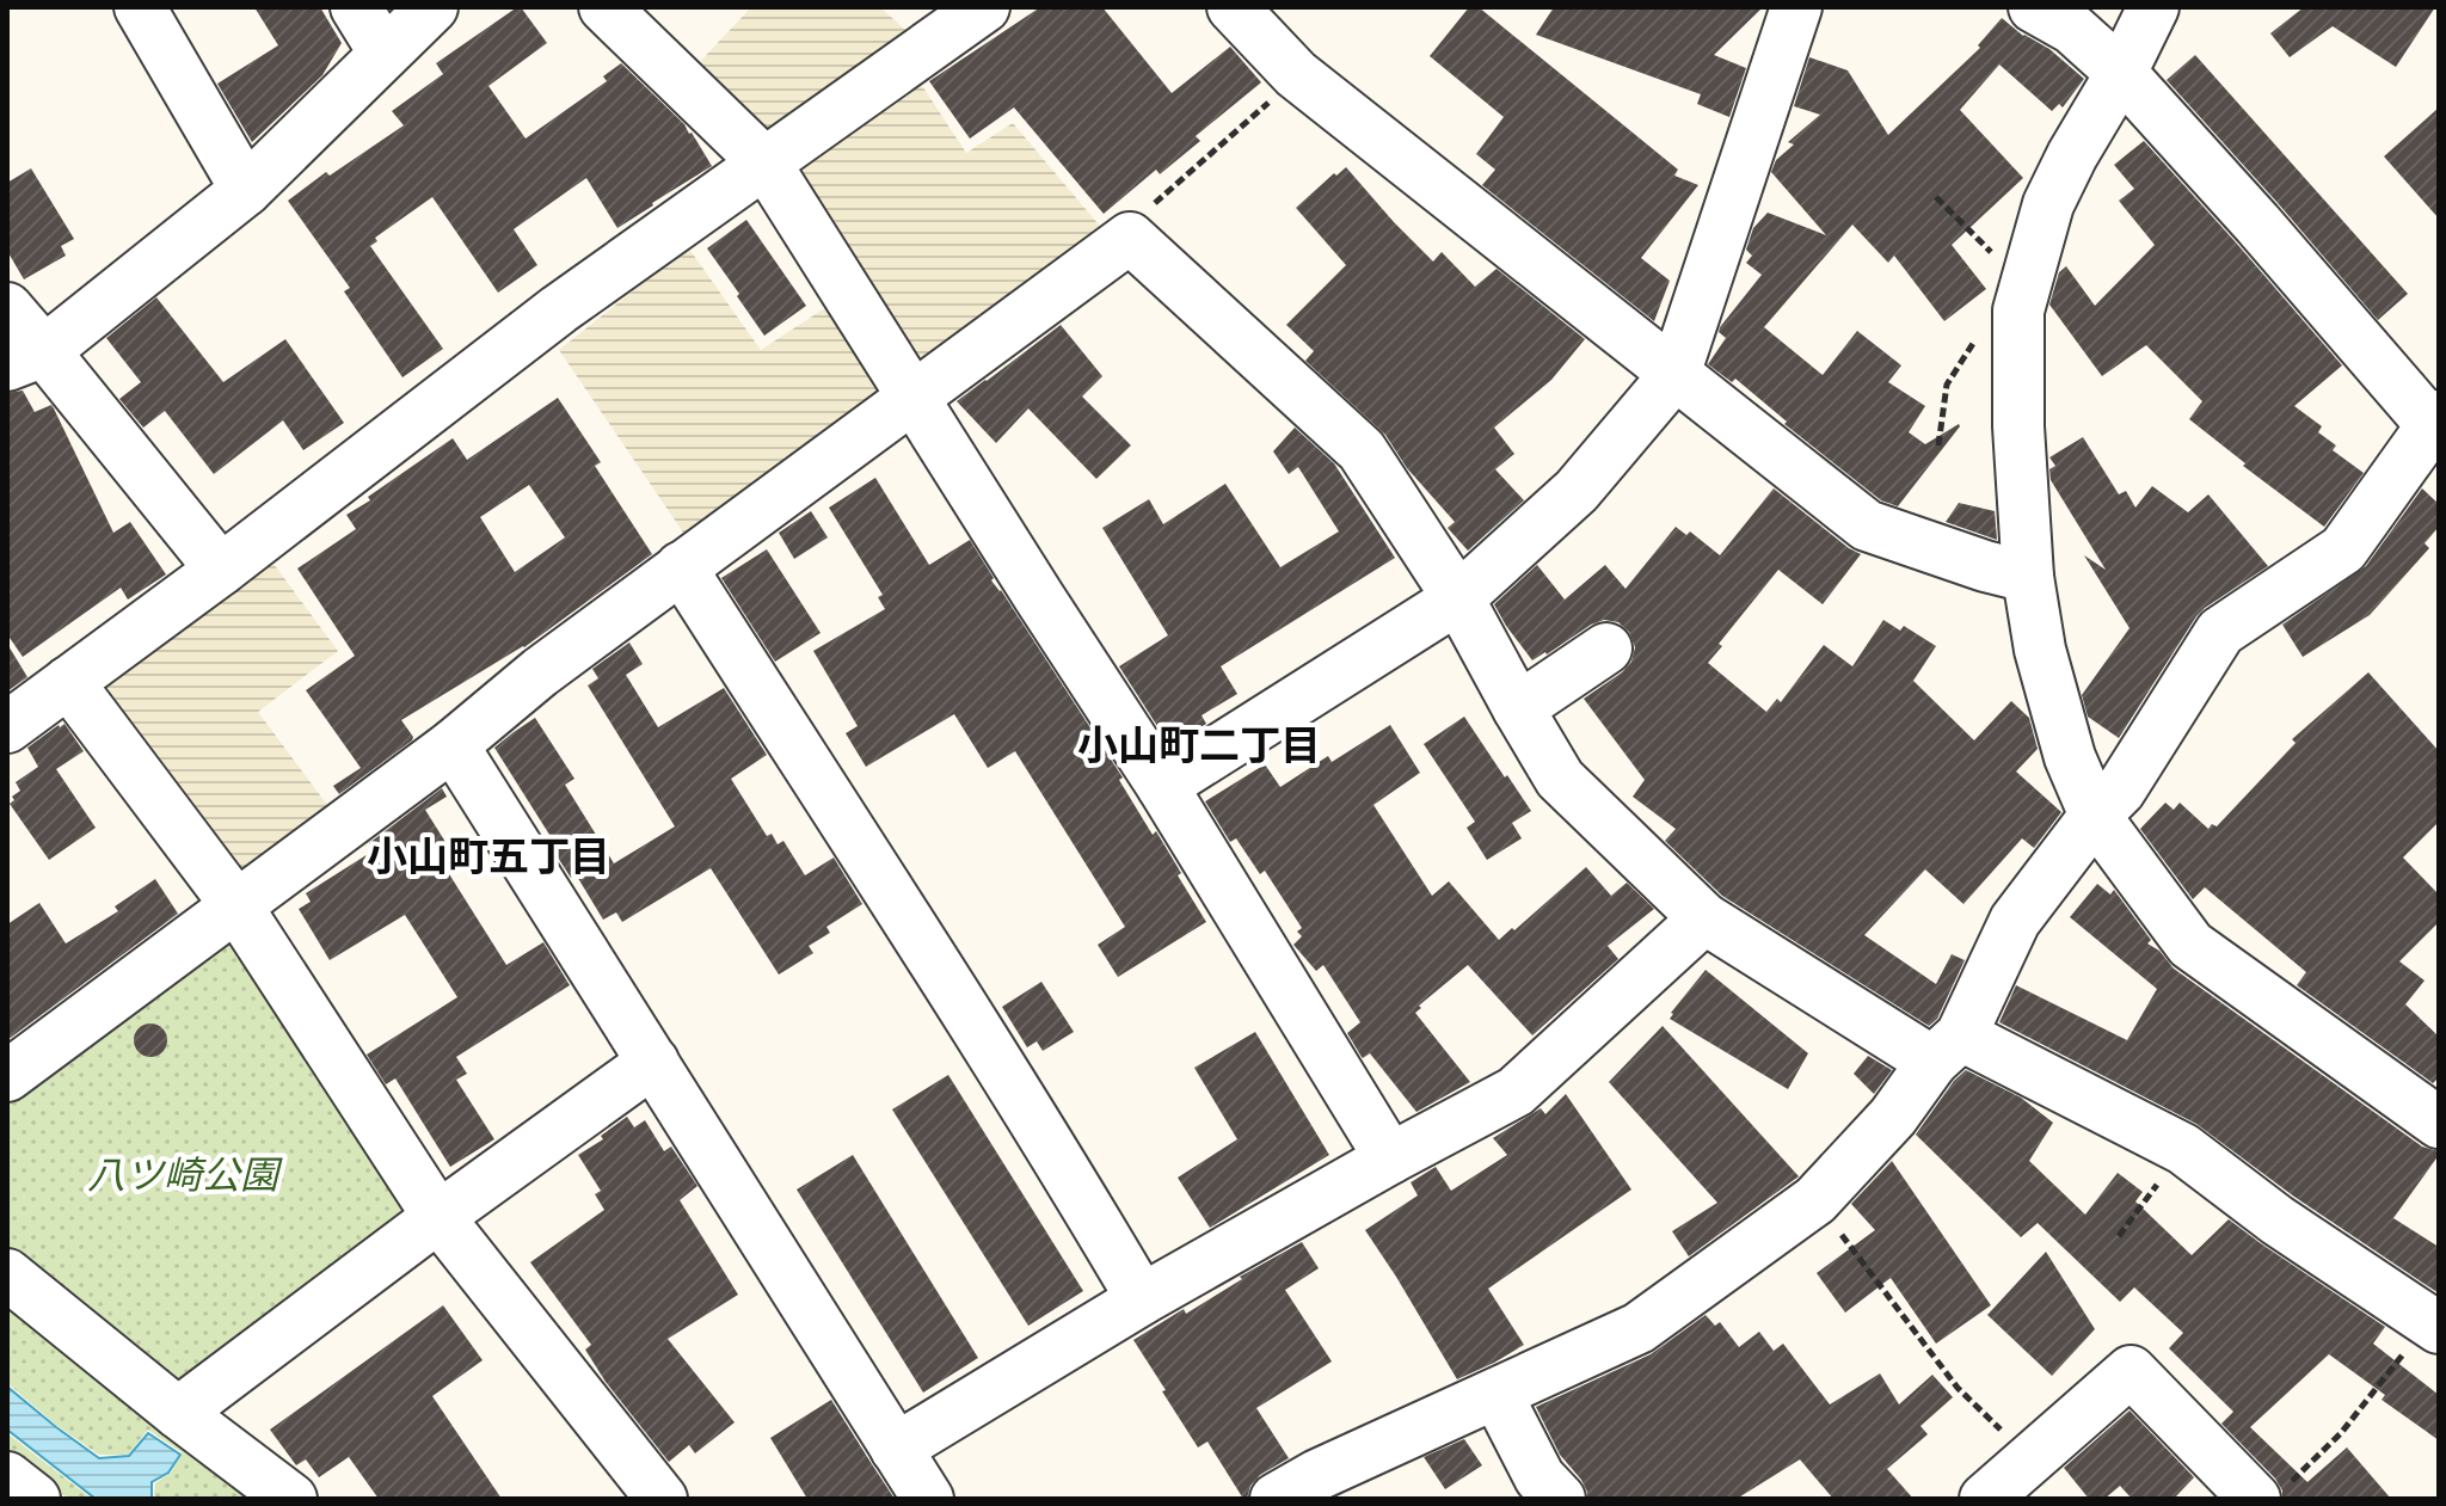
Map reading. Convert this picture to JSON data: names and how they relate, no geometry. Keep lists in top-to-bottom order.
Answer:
{
  "districts": ["小山町二丁目", "小山町五丁目"],
  "parks": ["八ツ崎公園"]
}
